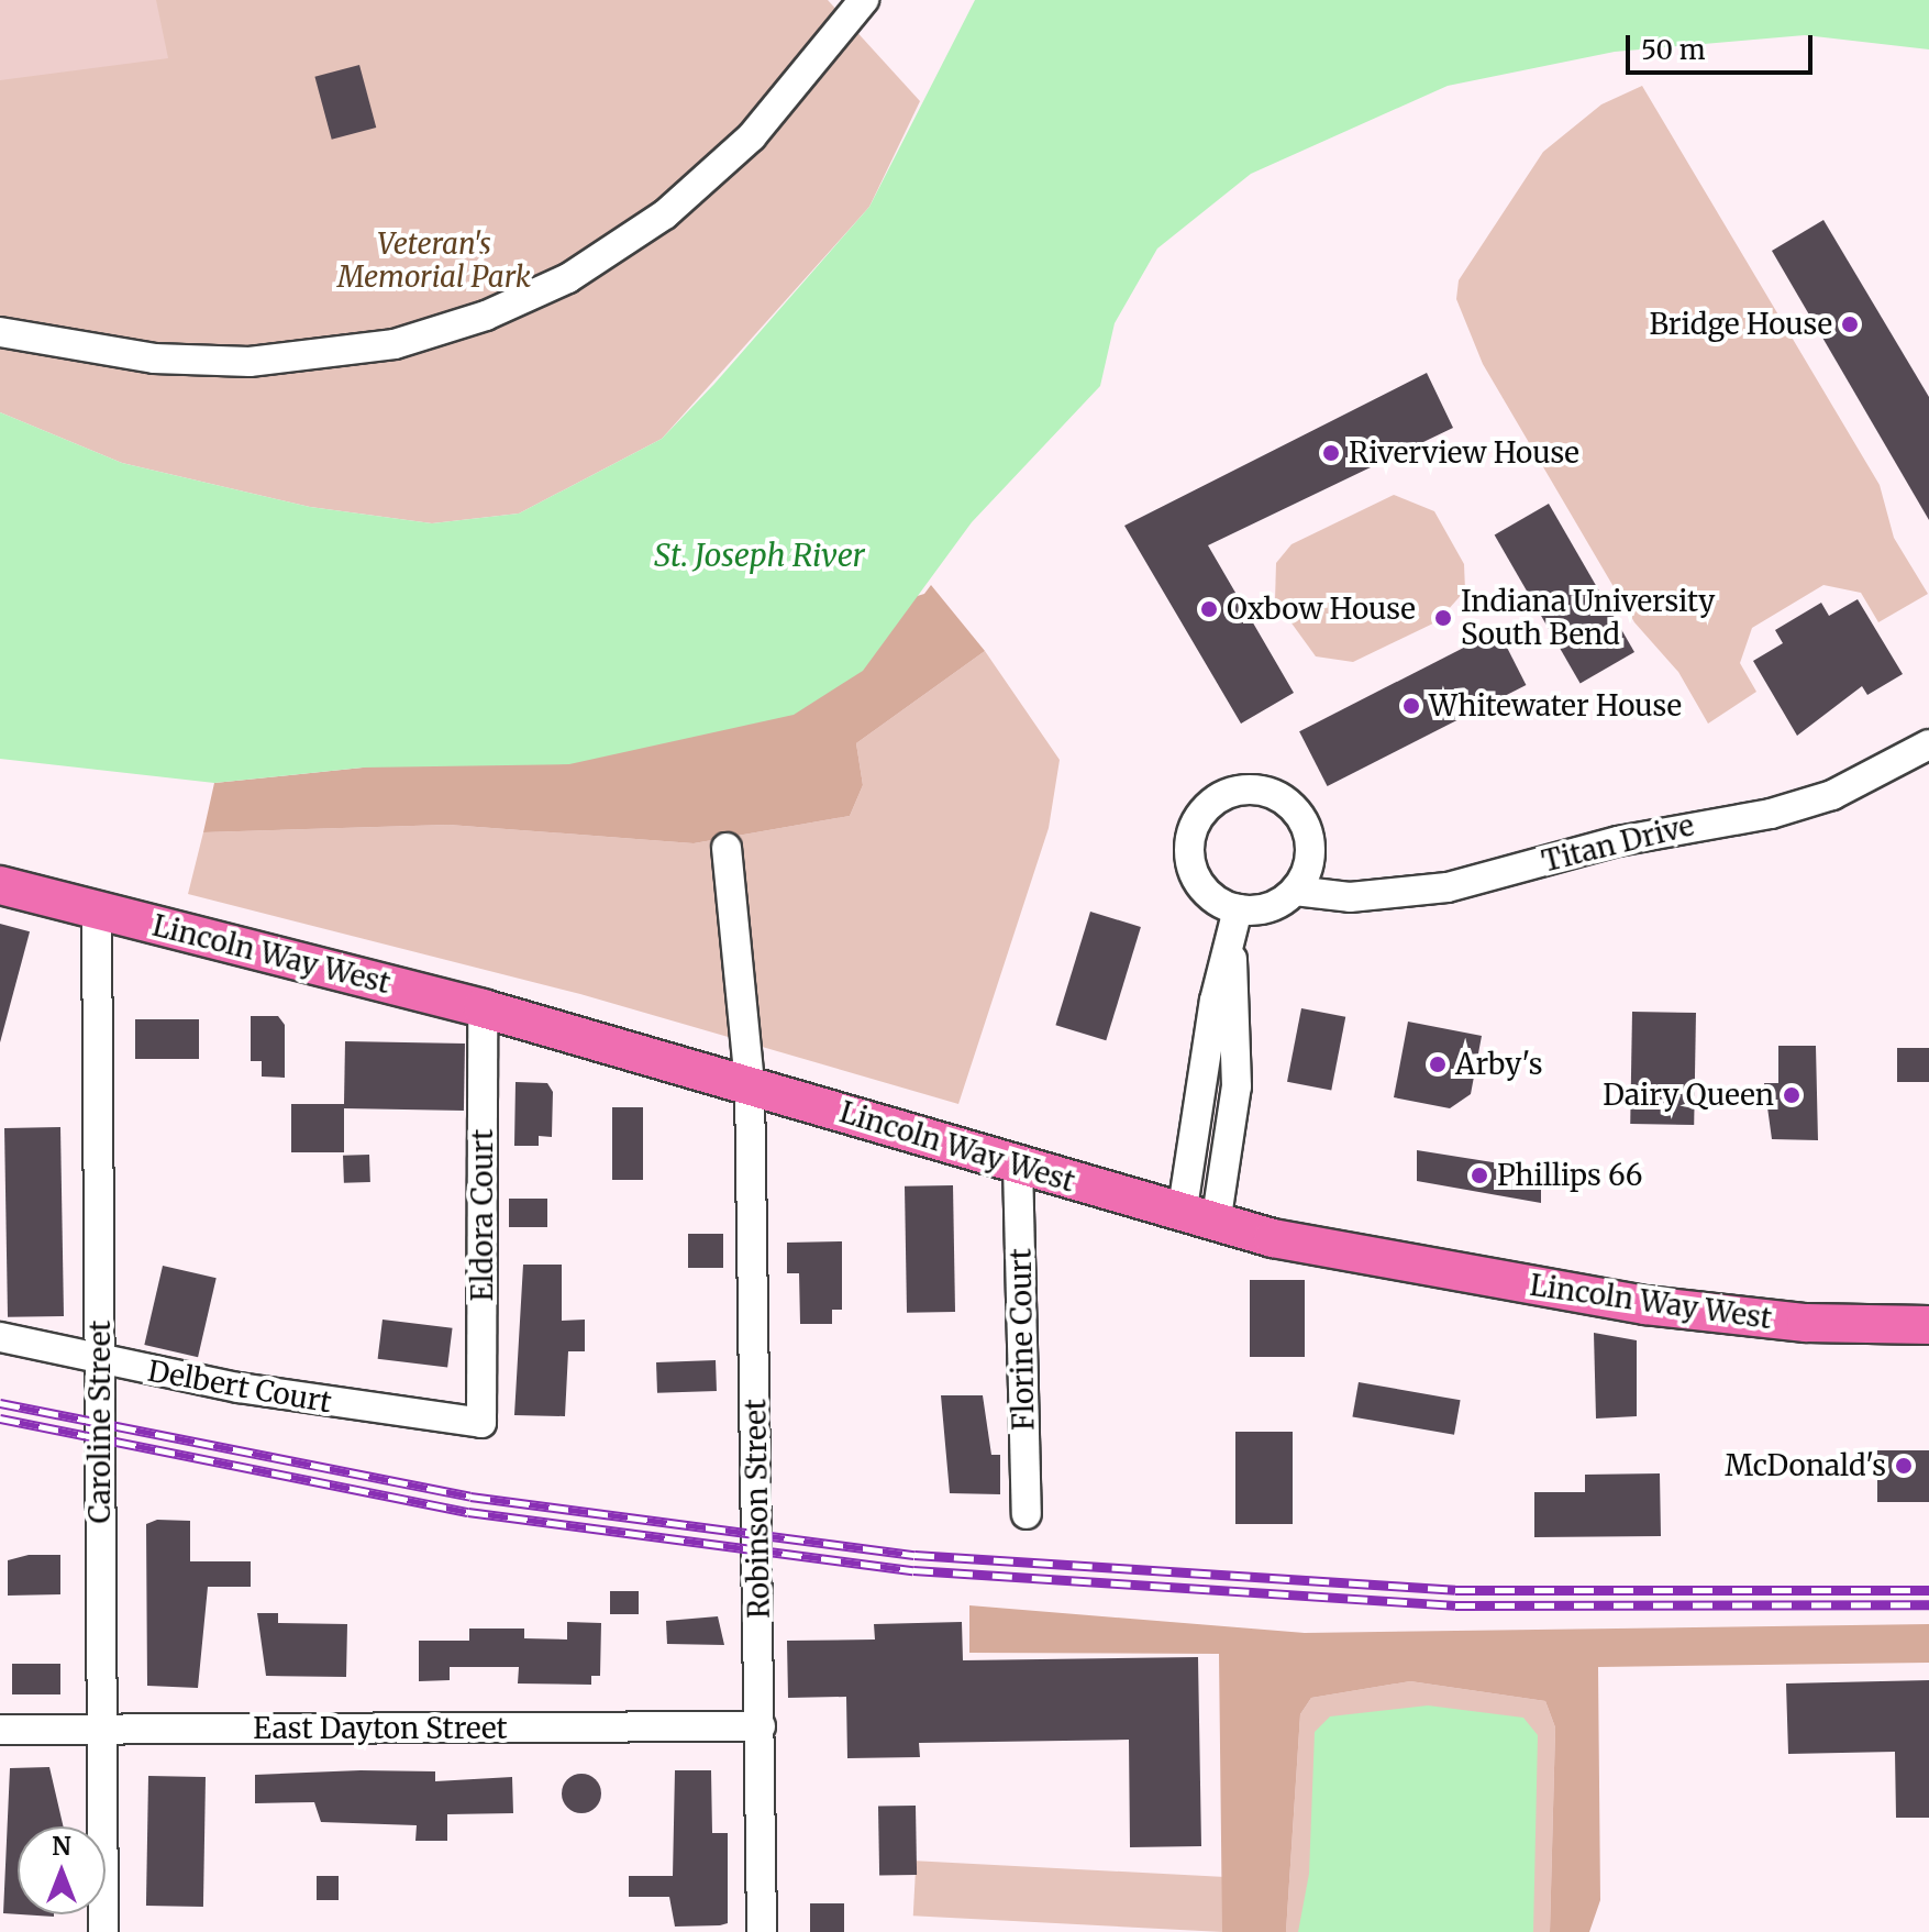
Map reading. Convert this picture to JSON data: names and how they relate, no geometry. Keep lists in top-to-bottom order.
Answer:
{
  "streets": {
    "main road": ["Lincoln Way West"],
    "street": [
      "Titan Drive",
      "Eldora Court",
      "Florine Court",
      "Delbert Court",
      "Caroline Street",
      "Robinson Street",
      "East Dayton Street"
    ]
  },
  "crossings": [
    ["Lincoln Way West", "Eldora Court"],
    ["Lincoln Way West", "Florine Court"],
    ["Lincoln Way West", "Caroline Street"],
    ["Lincoln Way West", "Robinson Street"],
    ["Eldora Court", "Delbert Court"],
    ["Delbert Court", "Caroline Street"],
    ["Caroline Street", "East Dayton Street"],
    ["Robinson Street", "East Dayton Street"]
  ],
  "water": ["St. Joseph River"],
  "parks": ["Veteran's Memorial Park"],
  "places": [
    "Bridge House",
    "Riverview House",
    "Oxbow House",
    "Indiana University South Bend",
    "Whitewater House",
    "Arby's",
    "Dairy Queen",
    "Phillips 66",
    "McDonald's"
  ],
  "scale_bar": "50 m",
  "north": "top"
}
